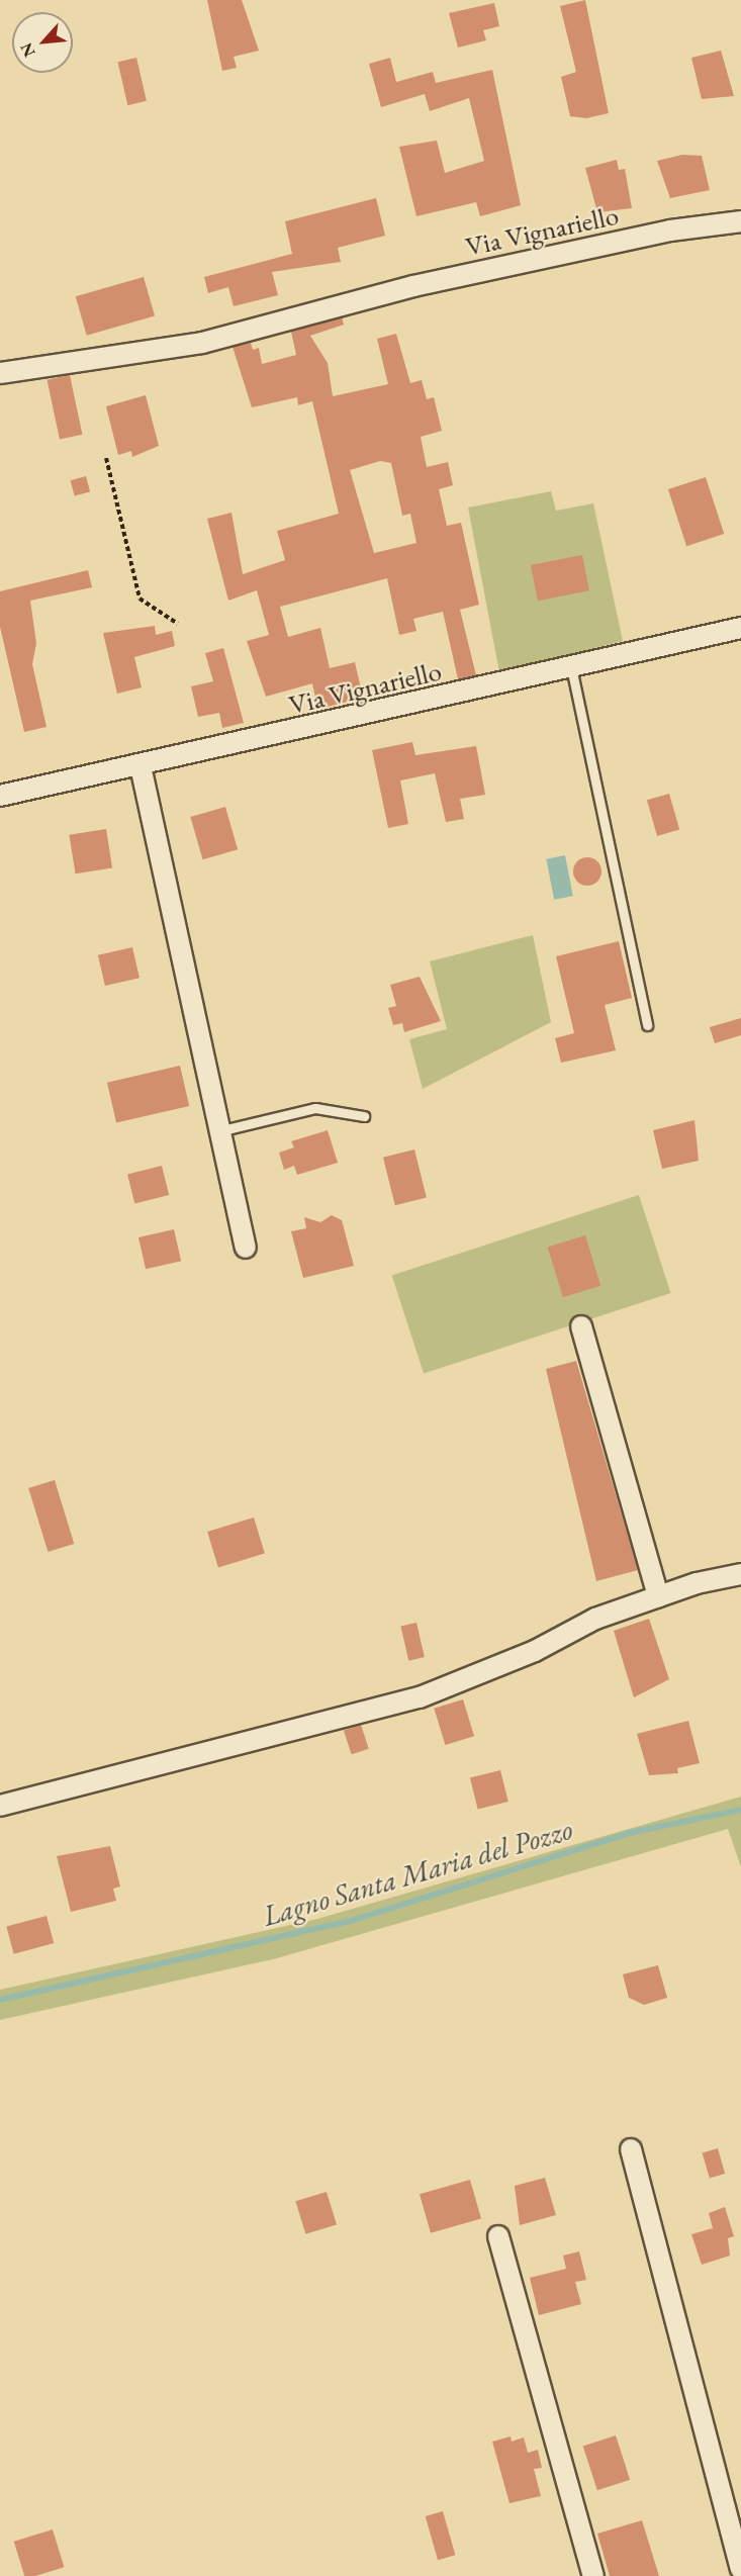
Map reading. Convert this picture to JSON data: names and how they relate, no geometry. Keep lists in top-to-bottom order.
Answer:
{
  "streets": {
    "street": ["Via Vignariello"]
  },
  "water": ["Lagno Santa Maria del Pozzo"],
  "north": "bottom left"
}
